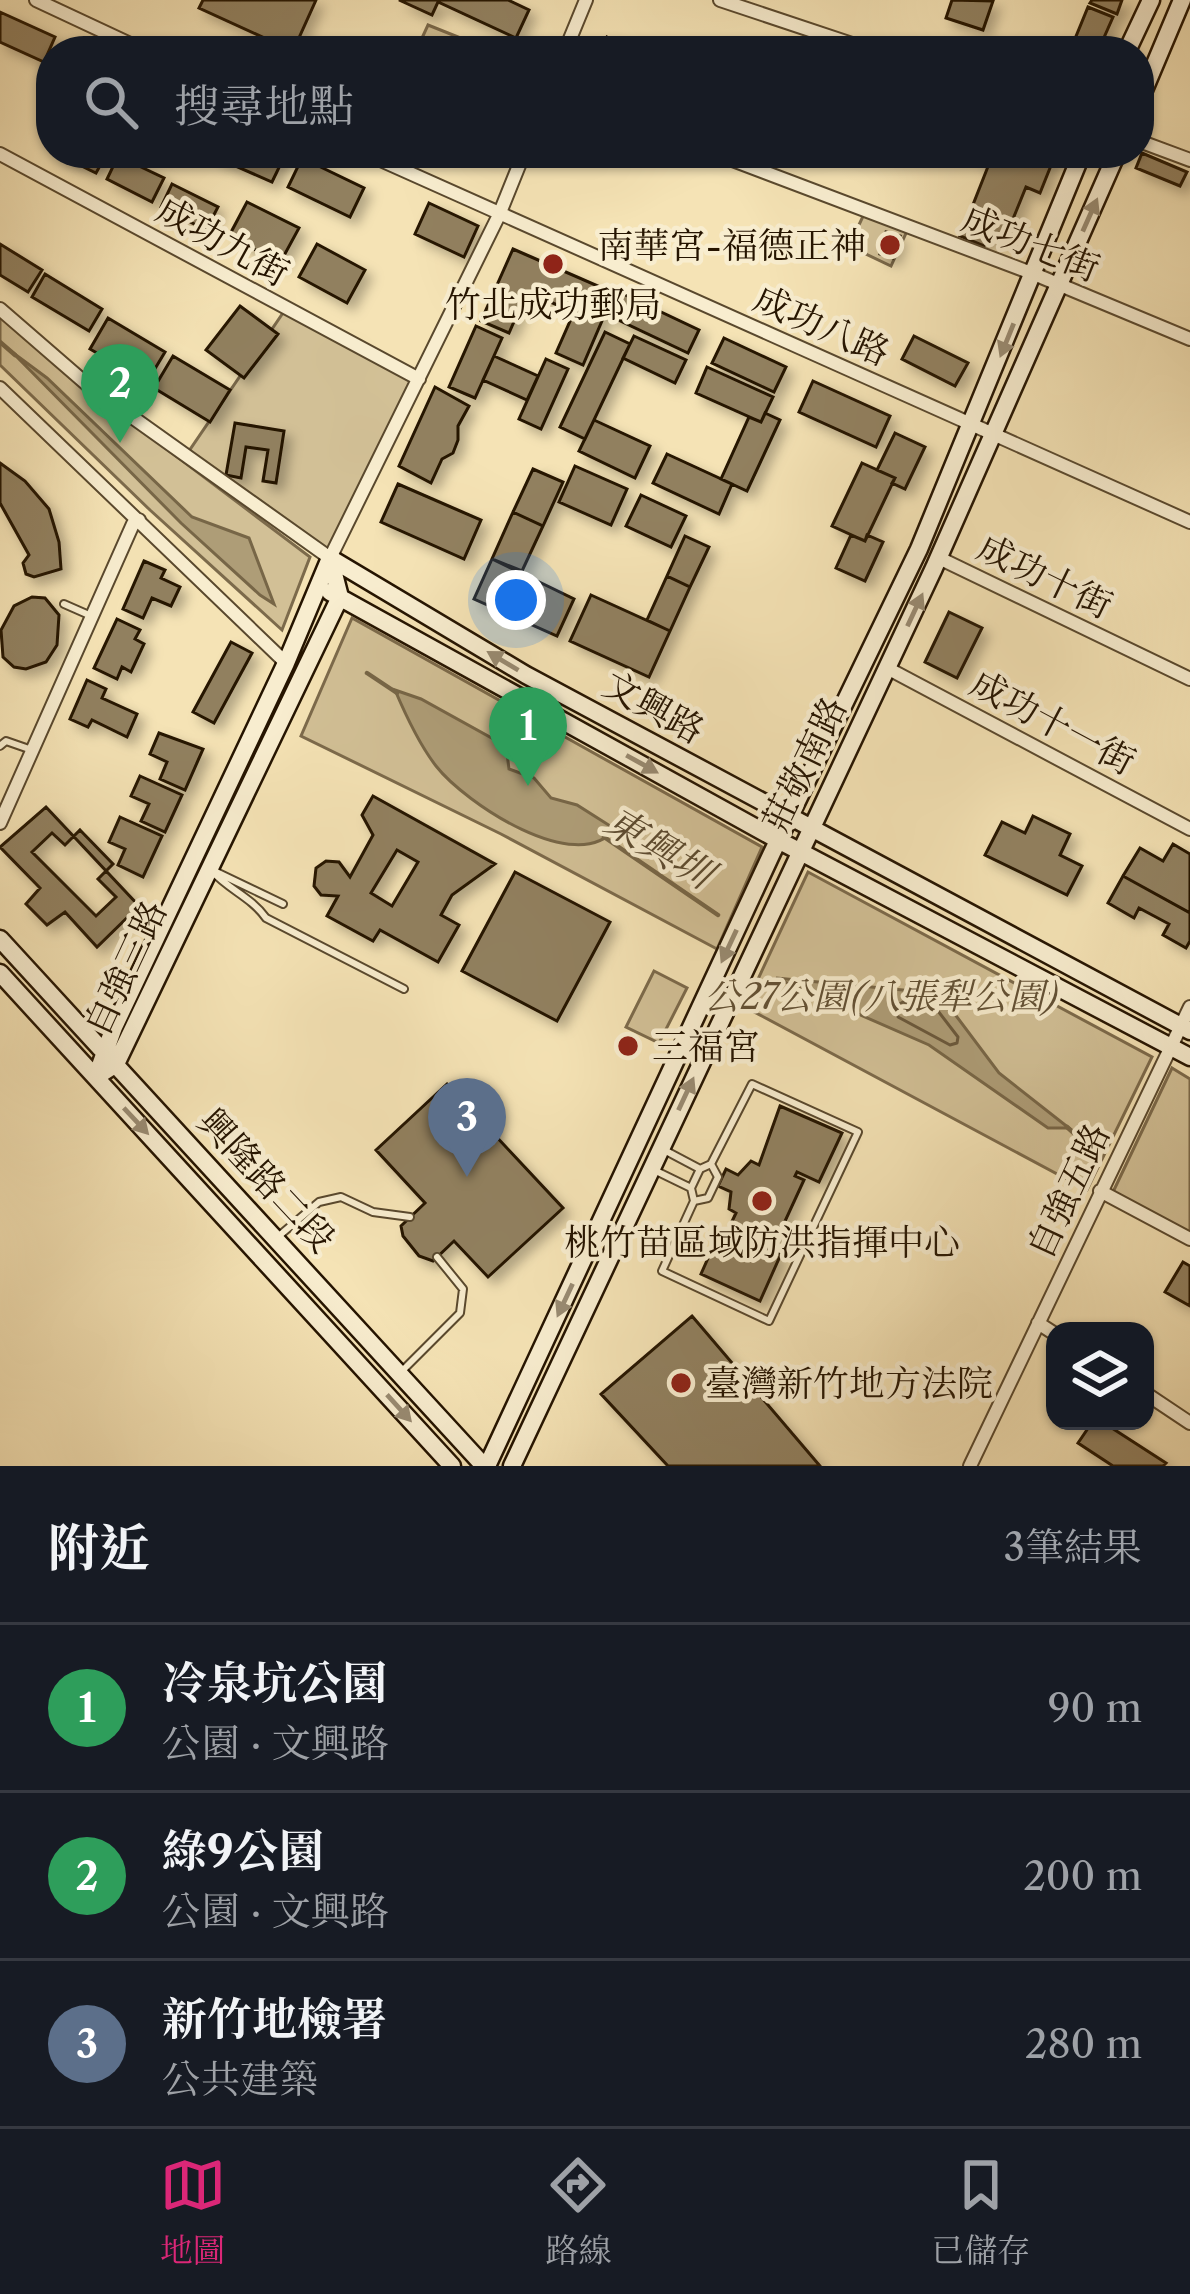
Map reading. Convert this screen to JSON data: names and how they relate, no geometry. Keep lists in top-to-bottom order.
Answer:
{
  "streets": {
    "street": [
      "成功九街",
      "成功七街",
      "成功八路",
      "成功十街",
      "文興路",
      "成功十一街",
      "莊敬南路",
      "自強三路",
      "興隆路二段",
      "自強五路"
    ]
  },
  "crossings": [
    ["成功九街", "自強三路"],
    ["成功七街", "莊敬南路"],
    ["成功八路", "莊敬南路"],
    ["成功八路", "自強三路"],
    ["成功十街", "莊敬南路"],
    ["文興路", "莊敬南路"],
    ["文興路", "自強三路"],
    ["文興路", "自強五路"],
    ["成功十一街", "莊敬南路"],
    ["莊敬南路", "興隆路二段"],
    ["自強三路", "興隆路二段"]
  ],
  "water": ["東興圳"],
  "parks": ["公27公園(八張犁公園)"],
  "places": [
    "南華宮-福德正神",
    "竹北成功郵局",
    "三福宮",
    "桃竹苗區域防洪指揮中心",
    "臺灣新竹地方法院"
  ],
  "page": {
    "search": "搜尋地點",
    "pins": ["2", "1", "3"],
    "heading": ["附近", "3筆結果"],
    "list": [
      {
        "mark": "1",
        "name": "冷泉坑公園",
        "note": "公園 · 文興路",
        "value": "90 m"
      },
      {
        "mark": "2",
        "name": "綠9公園",
        "note": "公園 · 文興路",
        "value": "200 m"
      },
      {
        "mark": "3",
        "name": "新竹地檢署",
        "note": "公共建築",
        "value": "280 m"
      }
    ],
    "nav": ["地圖", "路線", "已儲存"]
  }
}
